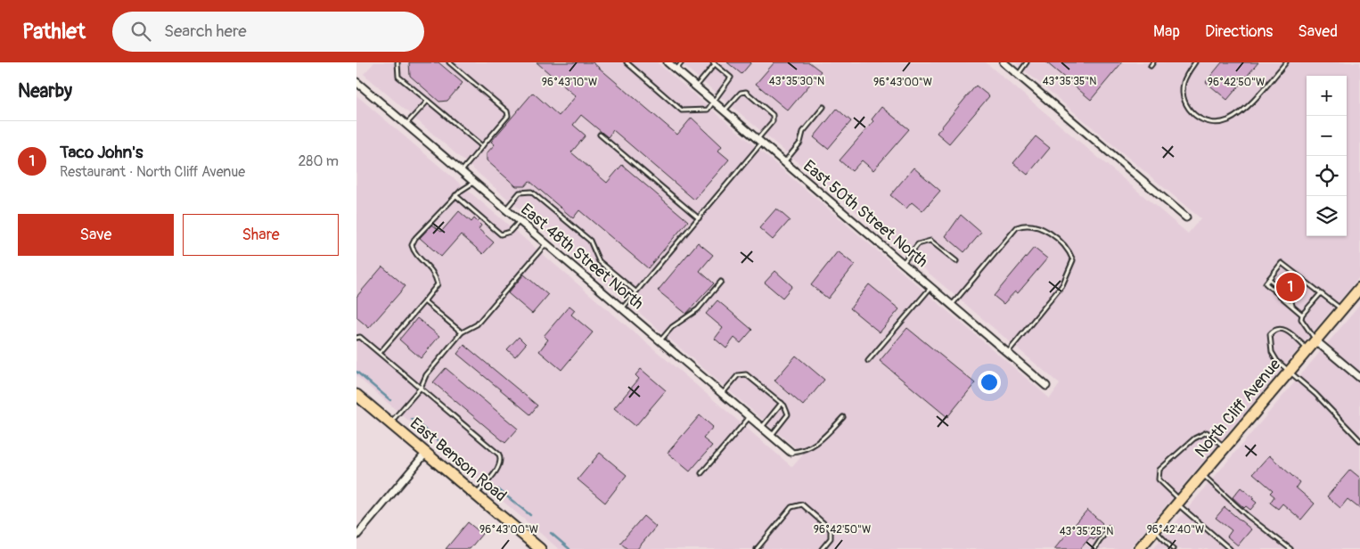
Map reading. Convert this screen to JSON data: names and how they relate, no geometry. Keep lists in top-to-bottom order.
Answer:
{
  "streets": {
    "main road": ["North Cliff Avenue", "East Benson Road"],
    "street": ["East 50th Street North", "East 48th Street North"]
  },
  "page": {
    "header": "Pathlet",
    "search": "Search here",
    "nav": ["Map", "Directions", "Saved"],
    "heading": "Nearby",
    "map_buttons": ["+", "−"],
    "list": [
      {
        "mark": "1",
        "name": "Taco John's",
        "note": "Restaurant · North Cliff Avenue",
        "value": "280 m"
      }
    ],
    "buttons": ["Save", "Share"],
    "pins": "1"
  },
  "coordinates": [
    "43°35'30\"N",
    "43°35'35\"N",
    "96°43'10\"W",
    "96°43'00\"W",
    "96°42'50\"W",
    "96°42'40\"W",
    "43°35'25\"N"
  ]
}
